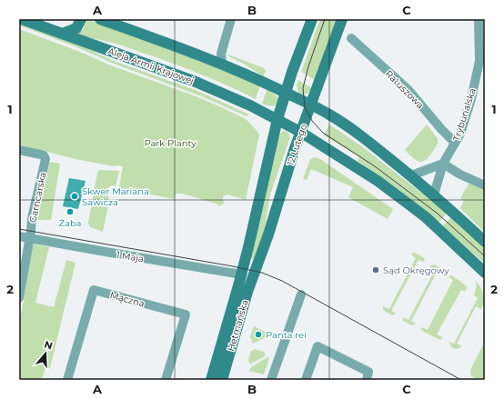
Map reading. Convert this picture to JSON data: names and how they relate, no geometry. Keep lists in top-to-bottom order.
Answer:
{
  "streets": {
    "street": [
      "Aleja Armii Krajowej",
      "Ratuszowa",
      "Trybunalska",
      "12 Lutego",
      "Garncarska",
      "1 Maja",
      "Mączna",
      "Hetmańska"
    ]
  },
  "crossings": [
    ["Aleja Armii Krajowej", "12 Lutego"],
    ["Ratuszowa", "Trybunalska"],
    ["12 Lutego", "Hetmańska"],
    ["Garncarska", "1 Maja"],
    ["1 Maja", "Hetmańska"]
  ],
  "parks": ["Park Planty"],
  "places": [
    "Skwer Mariana Sawicza",
    "Żaba",
    "Sąd Okręgowy",
    "Panta rei"
  ],
  "north": "top",
  "grid": {
    "columns": ["A", "B", "C"],
    "rows": ["1", "2"]
  }
}
